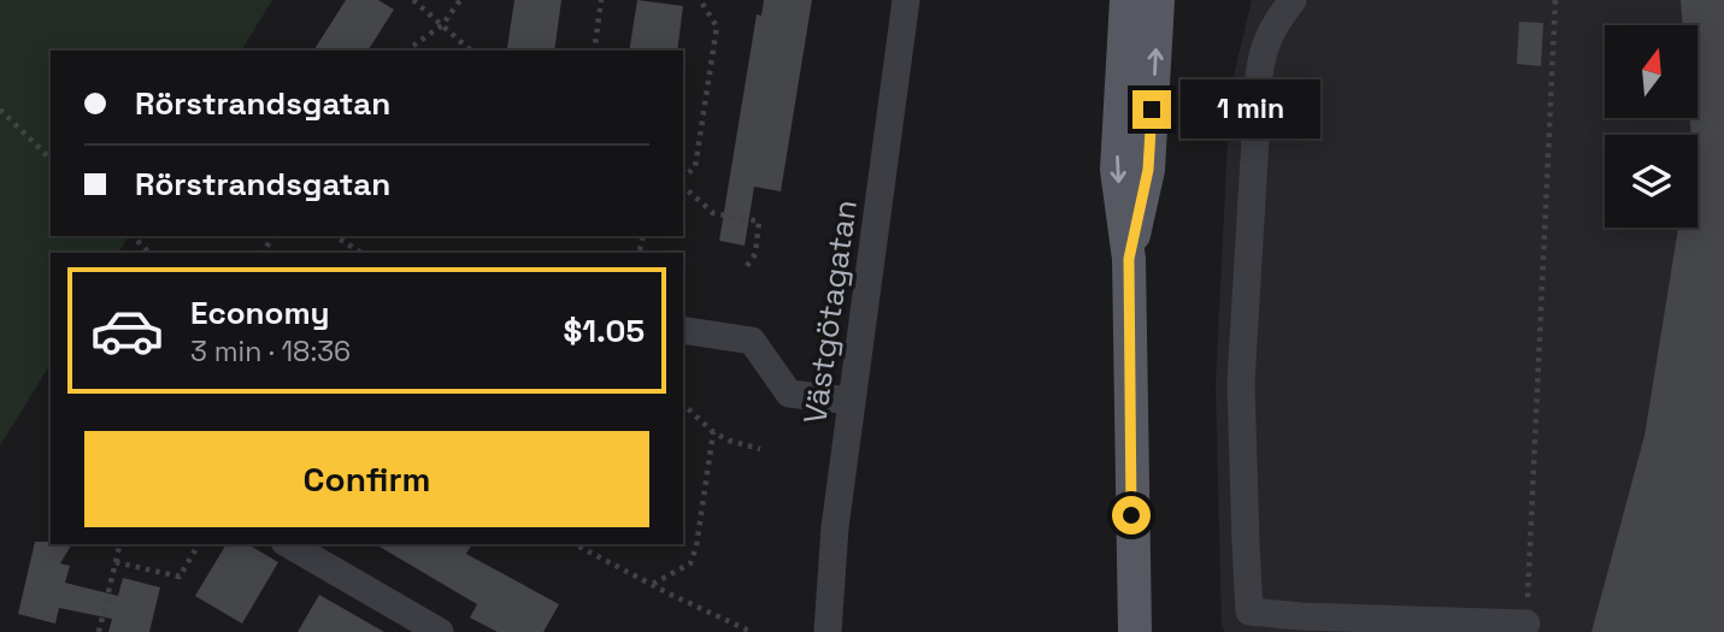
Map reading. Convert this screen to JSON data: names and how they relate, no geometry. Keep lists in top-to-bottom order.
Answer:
{
  "streets": {
    "street": ["Västgötagatan"]
  },
  "north": "top",
  "page": {
    "banner": ["Rörstrandsgatan", "Rörstrandsgatan"],
    "bubble": "1 min",
    "list": [
      {
        "name": "Economy",
        "note": "3 min · 18:36",
        "value": "$1.05"
      }
    ],
    "buttons": "Confirm"
  }
}
